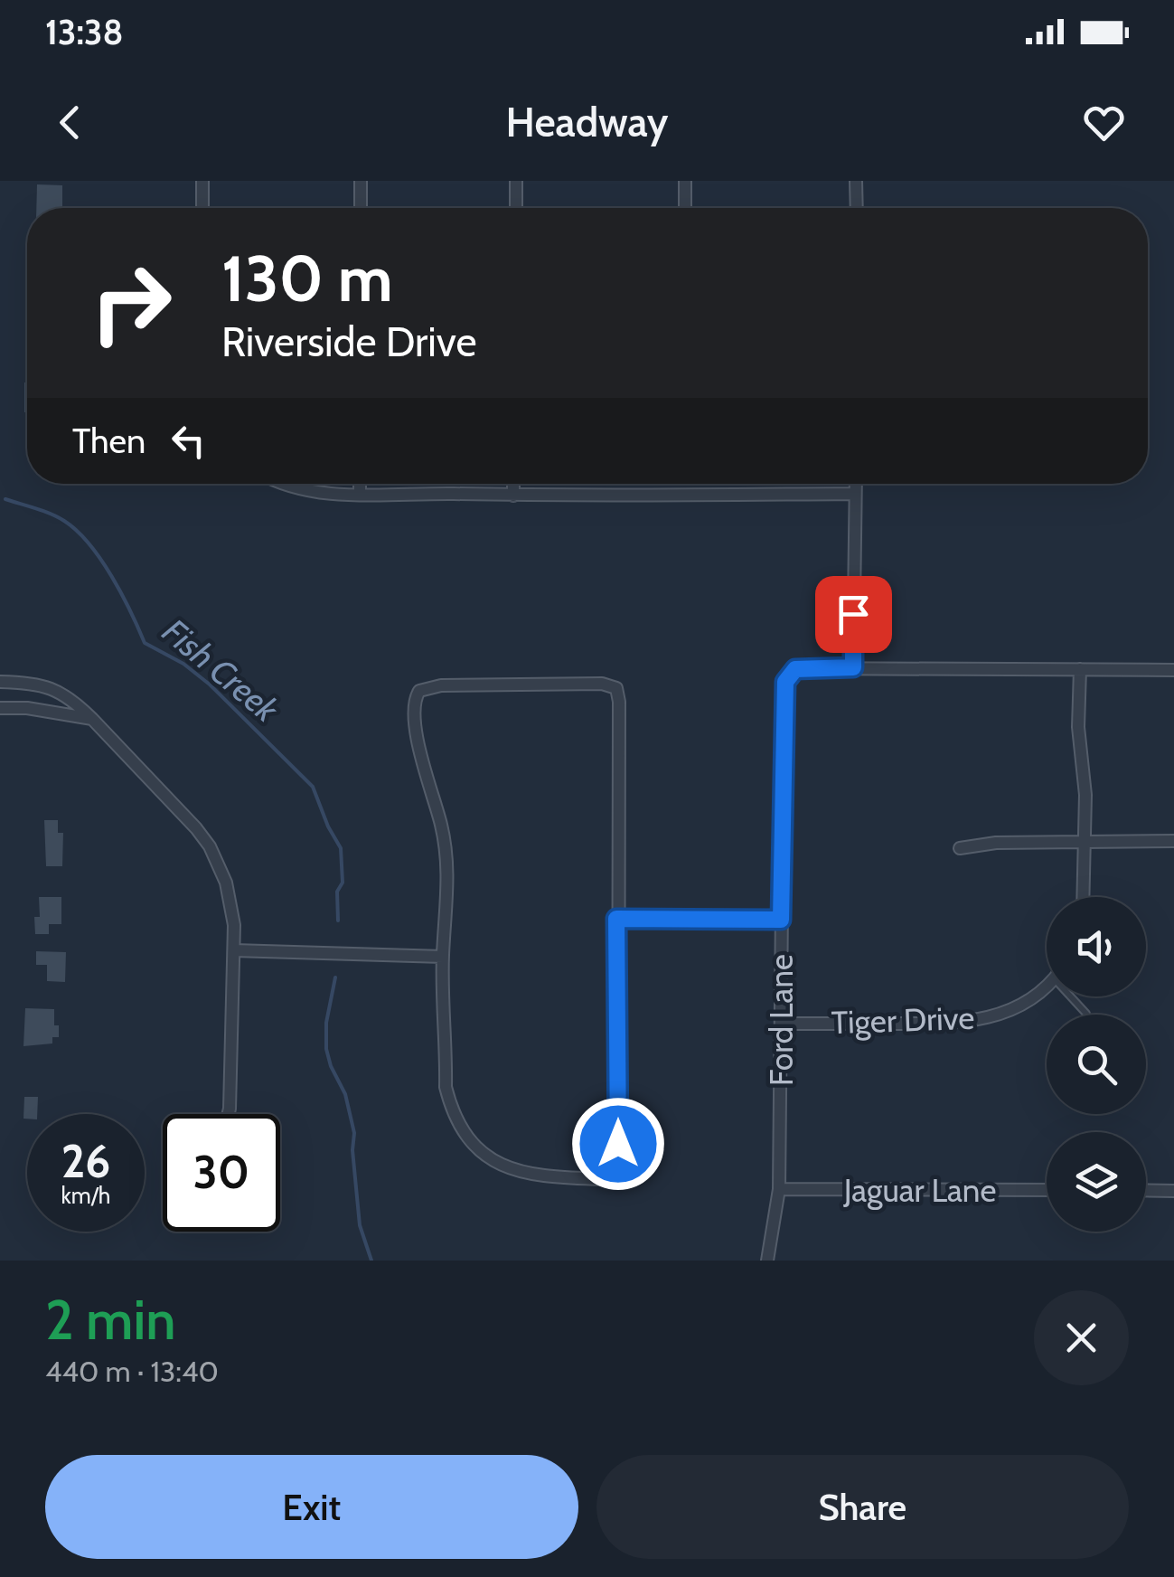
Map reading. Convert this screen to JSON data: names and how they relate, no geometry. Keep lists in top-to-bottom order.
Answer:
{
  "streets": {
    "street": ["Ford Lane", "Tiger Drive", "Jaguar Lane"]
  },
  "crossings": [
    ["Ford Lane", "Tiger Drive"],
    ["Ford Lane", "Jaguar Lane"]
  ],
  "water": ["Fish Creek"],
  "page": {
    "status": "13:38",
    "header": "Headway",
    "turn": ["130 m", "Riverside Drive"],
    "then": "Then",
    "speed": "26 km/h",
    "limit": "30",
    "heading": ["2 min", "440 m · 13:40"],
    "buttons": ["Exit", "Share"]
  }
}
